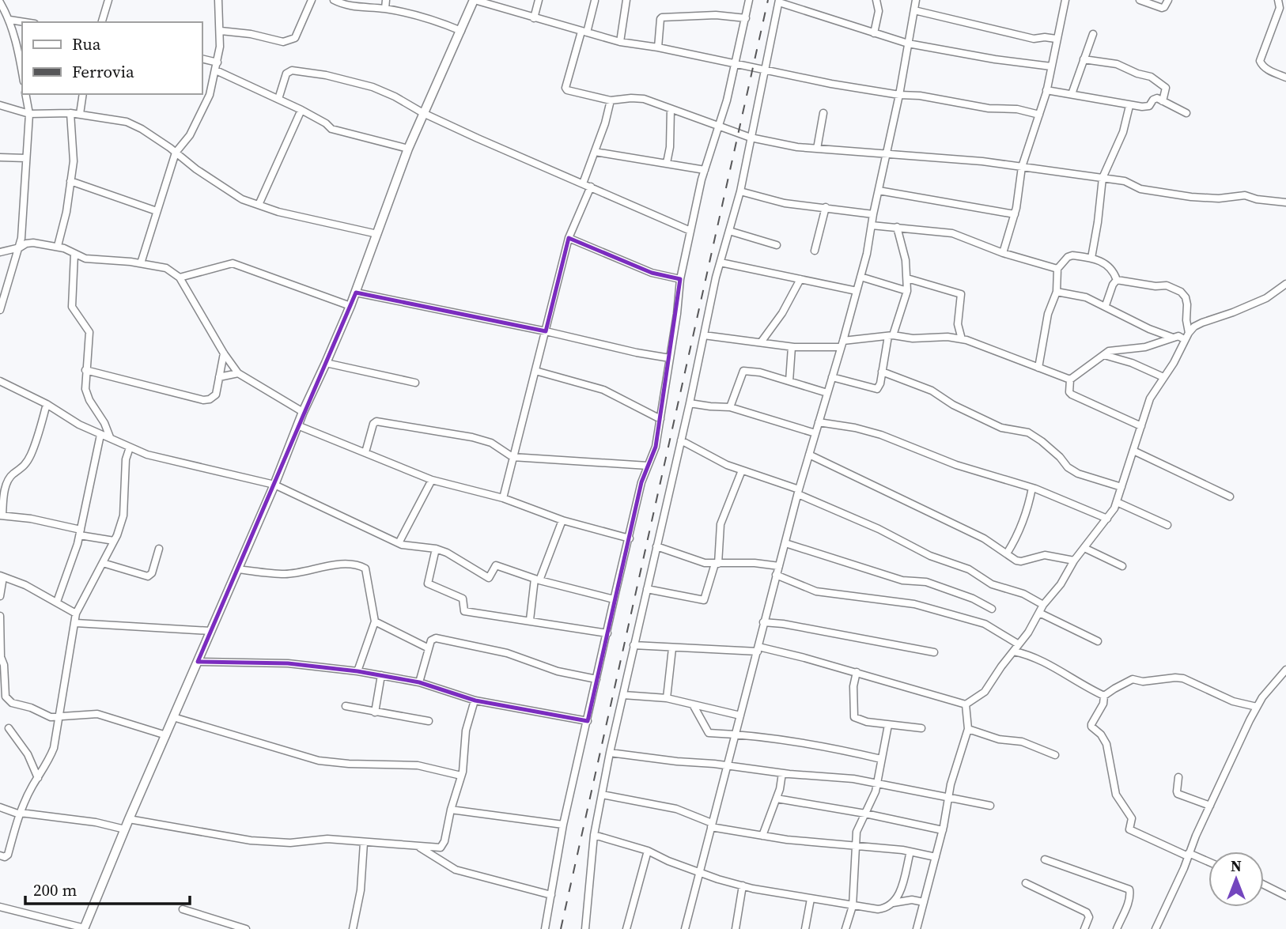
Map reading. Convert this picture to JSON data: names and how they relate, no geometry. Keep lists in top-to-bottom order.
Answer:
{
  "legend": ["Rua", "Ferrovia"],
  "scale_bar": "200 m",
  "north": "top"
}
